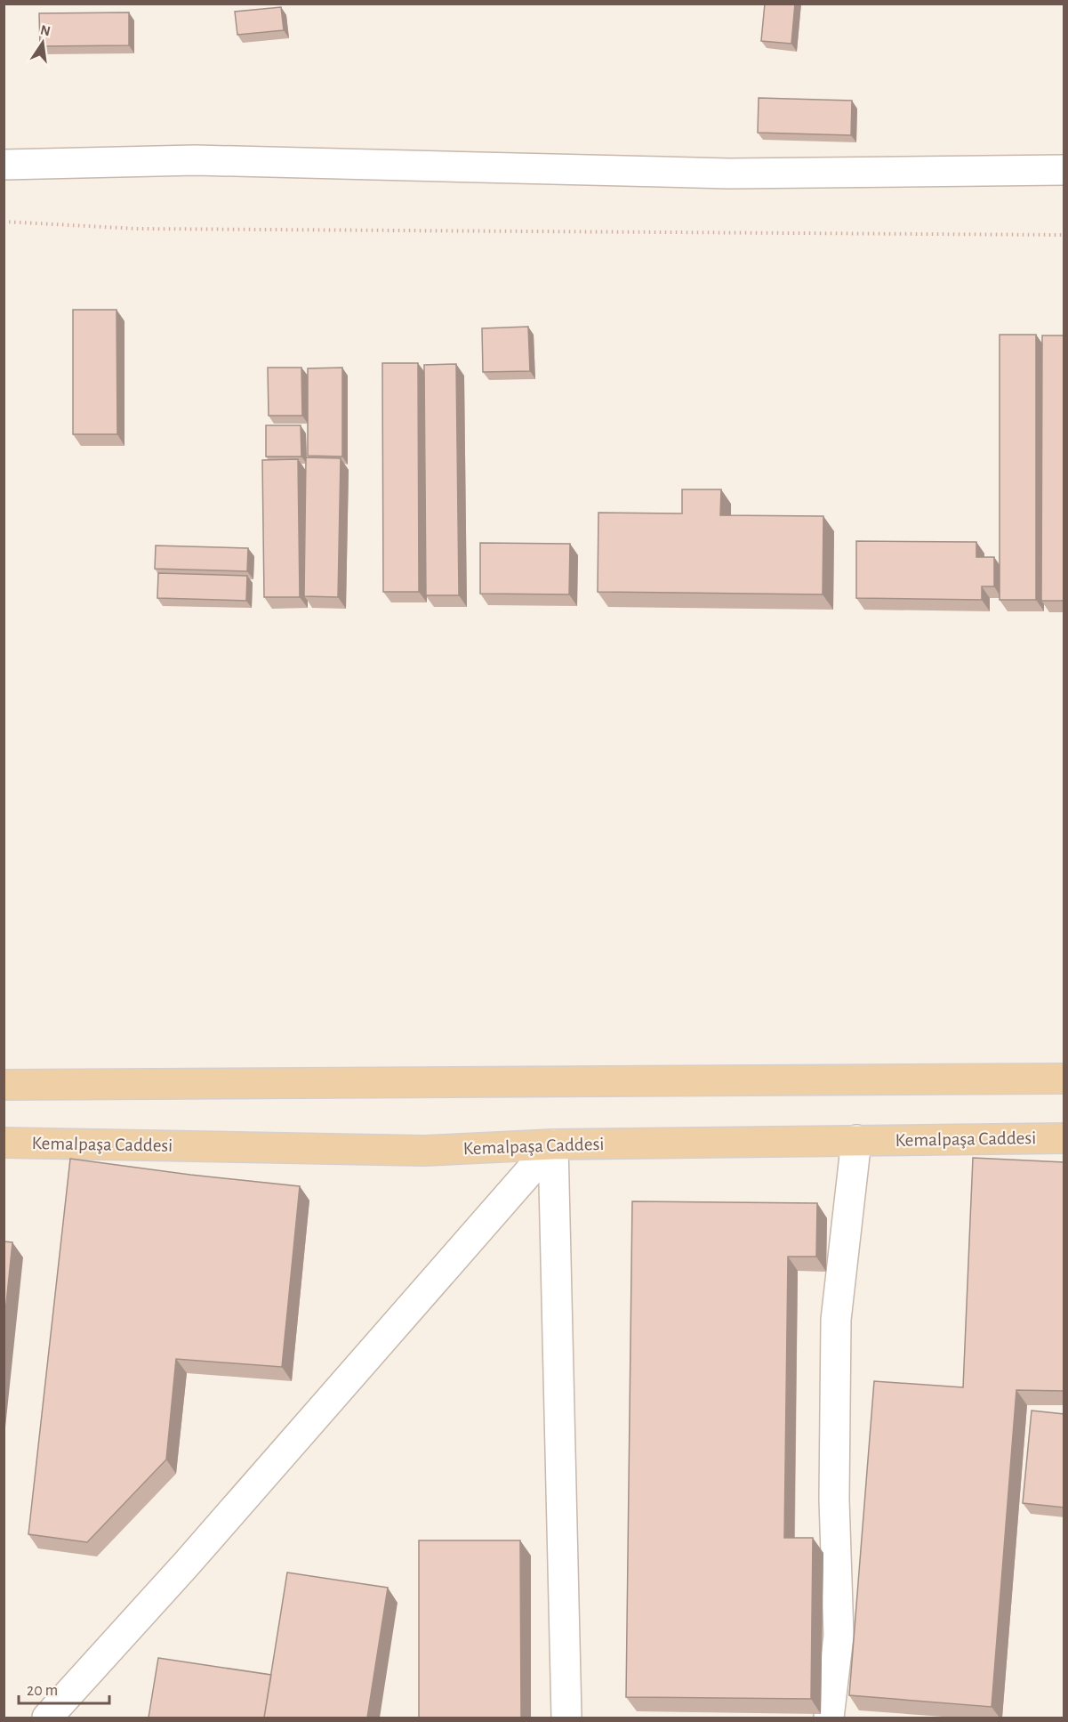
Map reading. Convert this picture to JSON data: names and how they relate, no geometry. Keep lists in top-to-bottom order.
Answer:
{
  "streets": {
    "main road": ["Kemalpaşa Caddesi"]
  },
  "scale_bar": "20 m",
  "north": "top"
}
